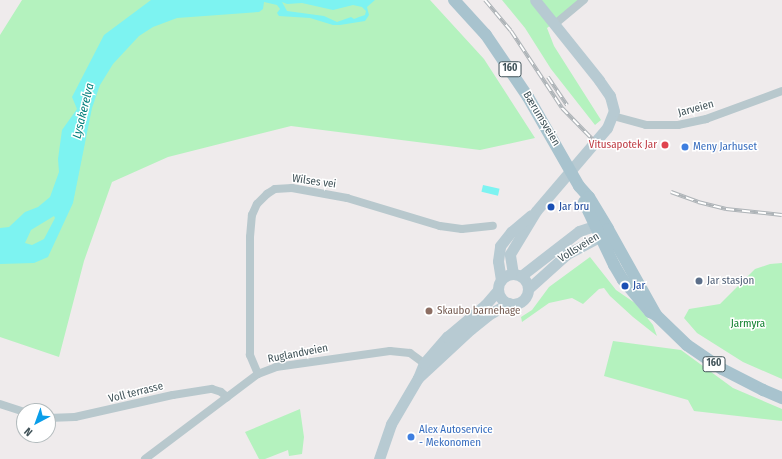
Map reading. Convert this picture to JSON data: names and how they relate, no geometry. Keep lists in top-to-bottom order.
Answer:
{
  "streets": {
    "main road": ["160", "Bærumsveien", "Vollsveien"],
    "street": [
      "Jarveien",
      "Wilses vei",
      "Ruglandveien",
      "Voll terrasse"
    ]
  },
  "crossings": [
    ["Bærumsveien", "Vollsveien"],
    ["Wilses vei", "Ruglandveien"],
    ["Ruglandveien", "Voll terrasse"]
  ],
  "water": ["Lysakerelva"],
  "parks": ["Jarmyra"],
  "places": [
    "Vitusapotek Jar",
    "Meny Jarhuset",
    "Jar bru",
    "Jar stasjon",
    "Jar",
    "Skaubo barnehage",
    "Alex Autoservice - Mekonomen"
  ],
  "north": "bottom left"
}
